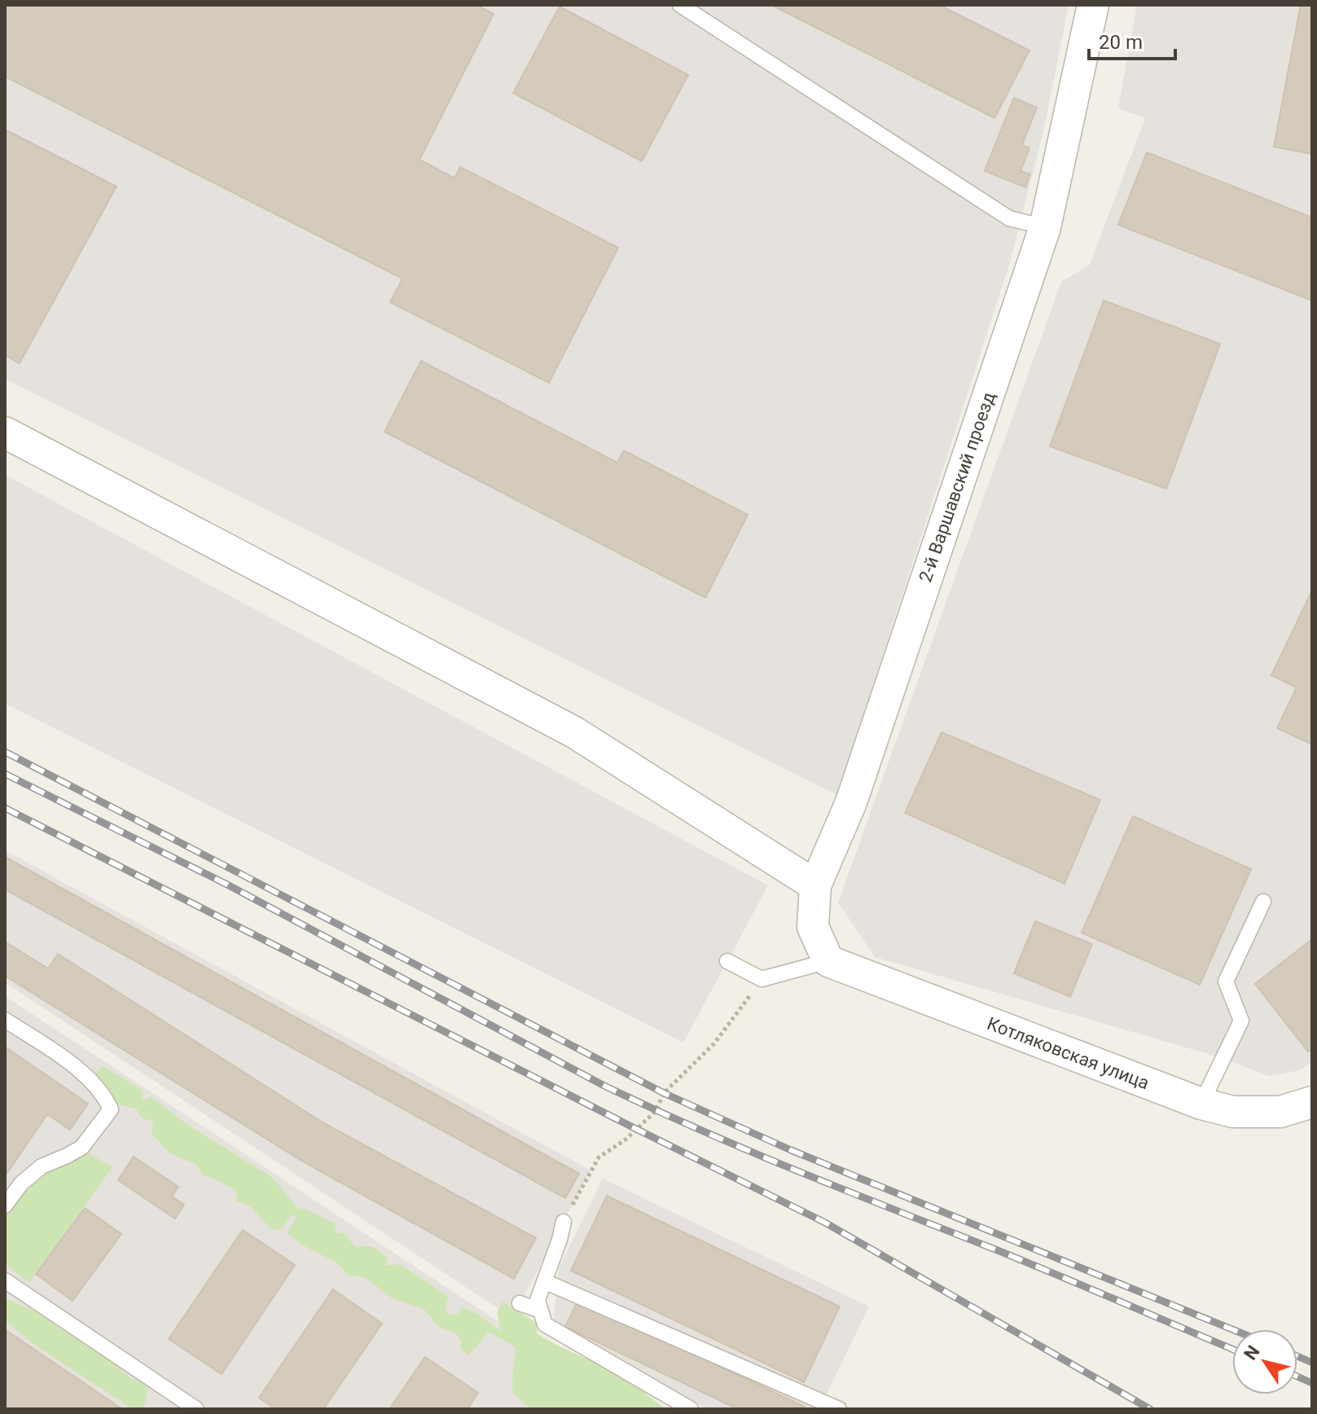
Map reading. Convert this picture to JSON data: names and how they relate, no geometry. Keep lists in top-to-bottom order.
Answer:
{
  "streets": {
    "street": ["2-й Варшавский проезд", "Котляковская улица"]
  },
  "crossings": [
    ["2-й Варшавский проезд", "Котляковская улица"]
  ],
  "scale_bar": "20 m",
  "north": "top left"
}
